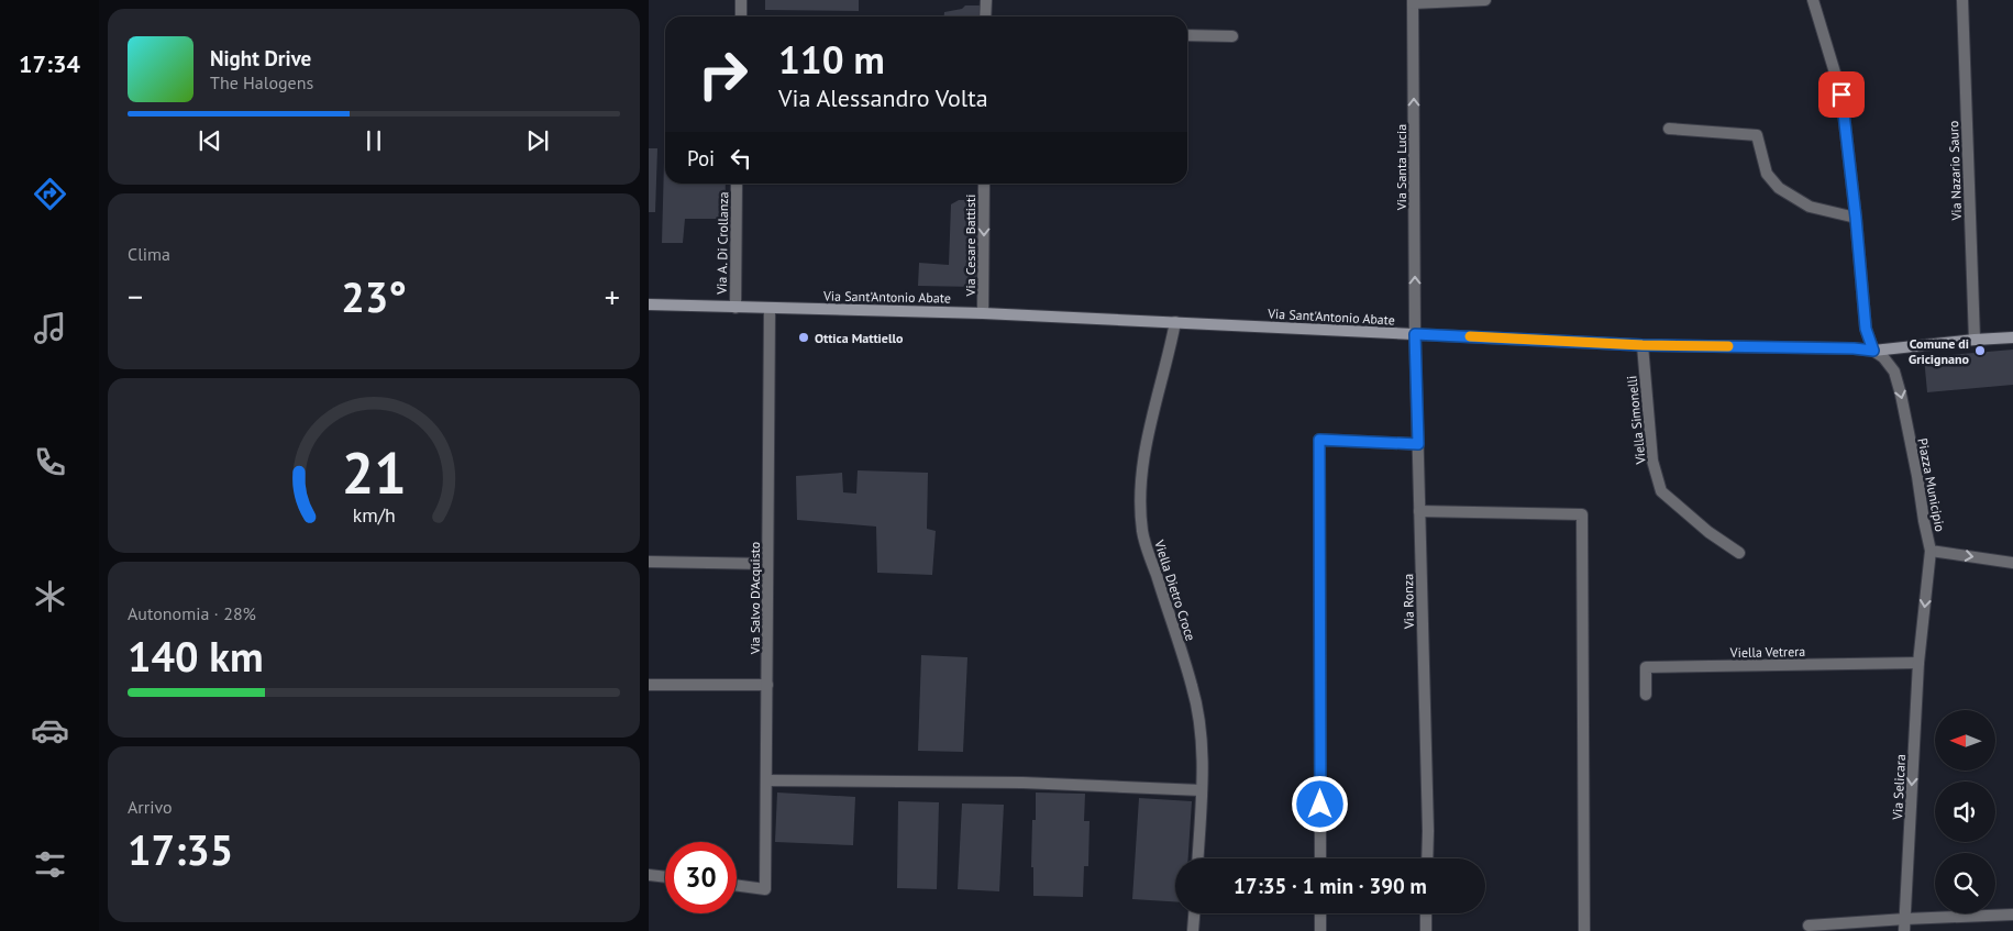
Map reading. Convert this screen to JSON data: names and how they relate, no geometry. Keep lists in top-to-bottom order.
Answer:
{
  "streets": {
    "street": [
      "Via Santa Lucia",
      "Via Nazario Sauro",
      "Via A. Di Crollanza",
      "Via Cesare Battisti",
      "Via Sant'Antonio Abate",
      "Viella Simonelli",
      "Piazza Municipio",
      "Viella Dietro Croce",
      "Via Salvo D'Acquisto",
      "Via Ronza",
      "Viella Vetrera",
      "Via Selicara"
    ]
  },
  "crossings": [
    ["Via Santa Lucia", "Via Sant'Antonio Abate"],
    ["Via Santa Lucia", "Via Ronza"],
    ["Via Nazario Sauro", "Via Sant'Antonio Abate"],
    ["Via A. Di Crollanza", "Via Sant'Antonio Abate"],
    ["Via Cesare Battisti", "Via Sant'Antonio Abate"],
    ["Via Sant'Antonio Abate", "Viella Simonelli"],
    ["Via Sant'Antonio Abate", "Piazza Municipio"],
    ["Via Sant'Antonio Abate", "Viella Dietro Croce"],
    ["Via Sant'Antonio Abate", "Via Salvo D'Acquisto"],
    ["Via Sant'Antonio Abate", "Via Ronza"],
    ["Piazza Municipio", "Via Selicara"],
    ["Viella Vetrera", "Via Selicara"]
  ],
  "one_way": [
    "Via Santa Lucia",
    "Via Cesare Battisti",
    "Piazza Municipio",
    "Via Selicara"
  ],
  "places": ["Ottica Mattiello", "Comune di Gricignano"],
  "north": "left",
  "page": {
    "tabs": "17:34",
    "turn": ["110 m", "Via Alessandro Volta"],
    "song": ["Night Drive", "The Halogens"],
    "then": "Poi",
    "tile": [
      "Clima",
      ["Autonomia · 28%", "140 km"],
      ["Arrivo", "17:35"]
    ],
    "heat": ["−", "23°", "+"],
    "limit": "30",
    "trip": "17:35 · 1 min · 390 m",
    "gauge": ["21", "km/h"]
  }
}
